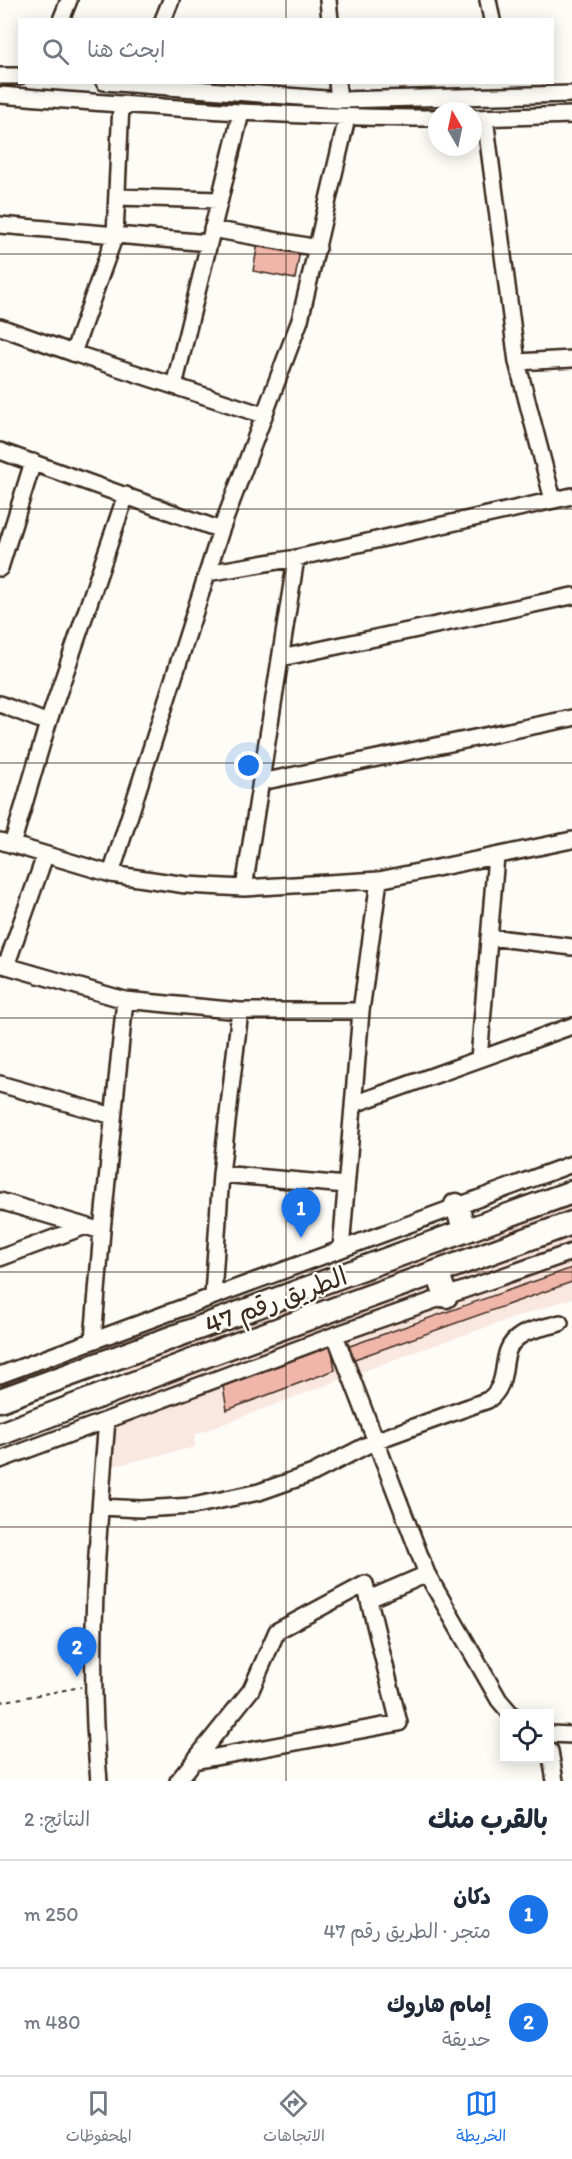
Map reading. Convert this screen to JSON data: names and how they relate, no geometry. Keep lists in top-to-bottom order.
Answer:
{
  "streets": {
    "highway": ["الطريق رقم 47"]
  },
  "north": "top",
  "page": {
    "search": "ابحث هنا",
    "pins": ["1", "2"],
    "heading": ["بالقرب منك", "النتائج: 2"],
    "list": [
      {
        "mark": "1",
        "name": "دكان",
        "note": "متجر · الطريق رقم 47",
        "value": "250 m"
      },
      {
        "mark": "2",
        "name": "إمام هاروك",
        "note": "حديقة",
        "value": "480 m"
      }
    ],
    "nav": ["الخريطة", "الاتجاهات", "المحفوظات"]
  }
}
